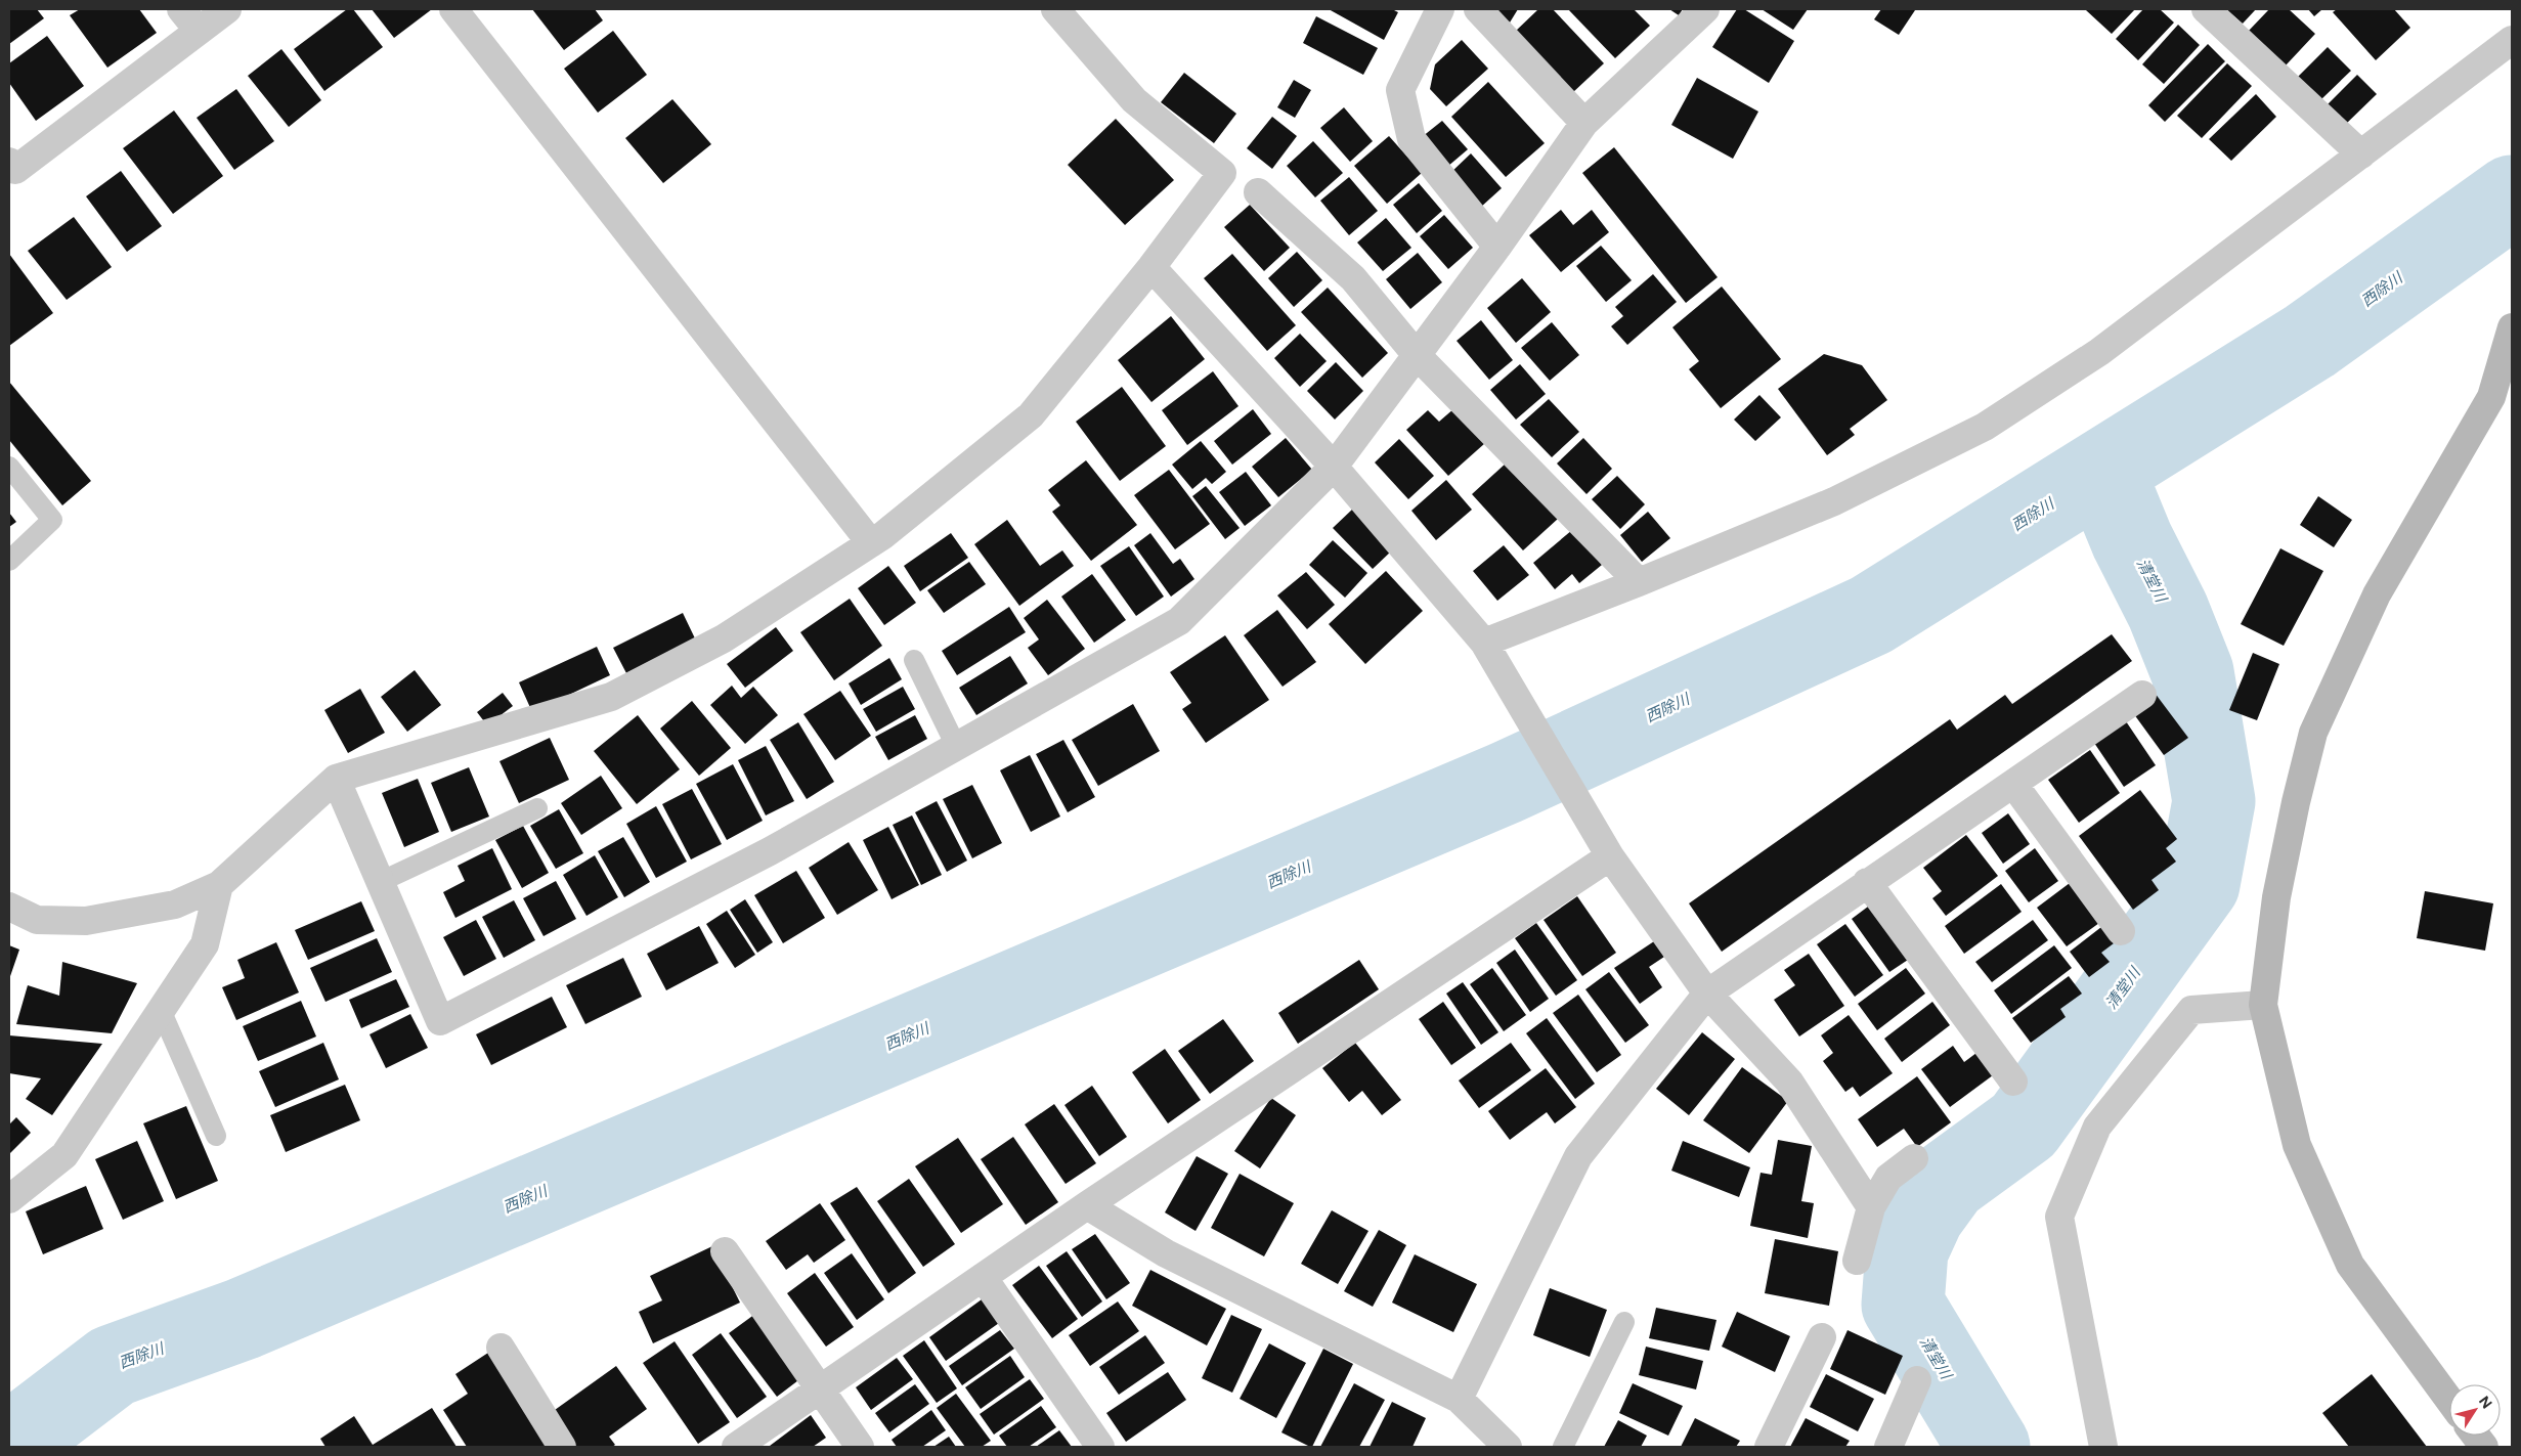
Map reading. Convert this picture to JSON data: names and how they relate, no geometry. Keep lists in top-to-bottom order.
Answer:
{
  "water": ["西除川", "清堂川"],
  "north": "top right"
}
